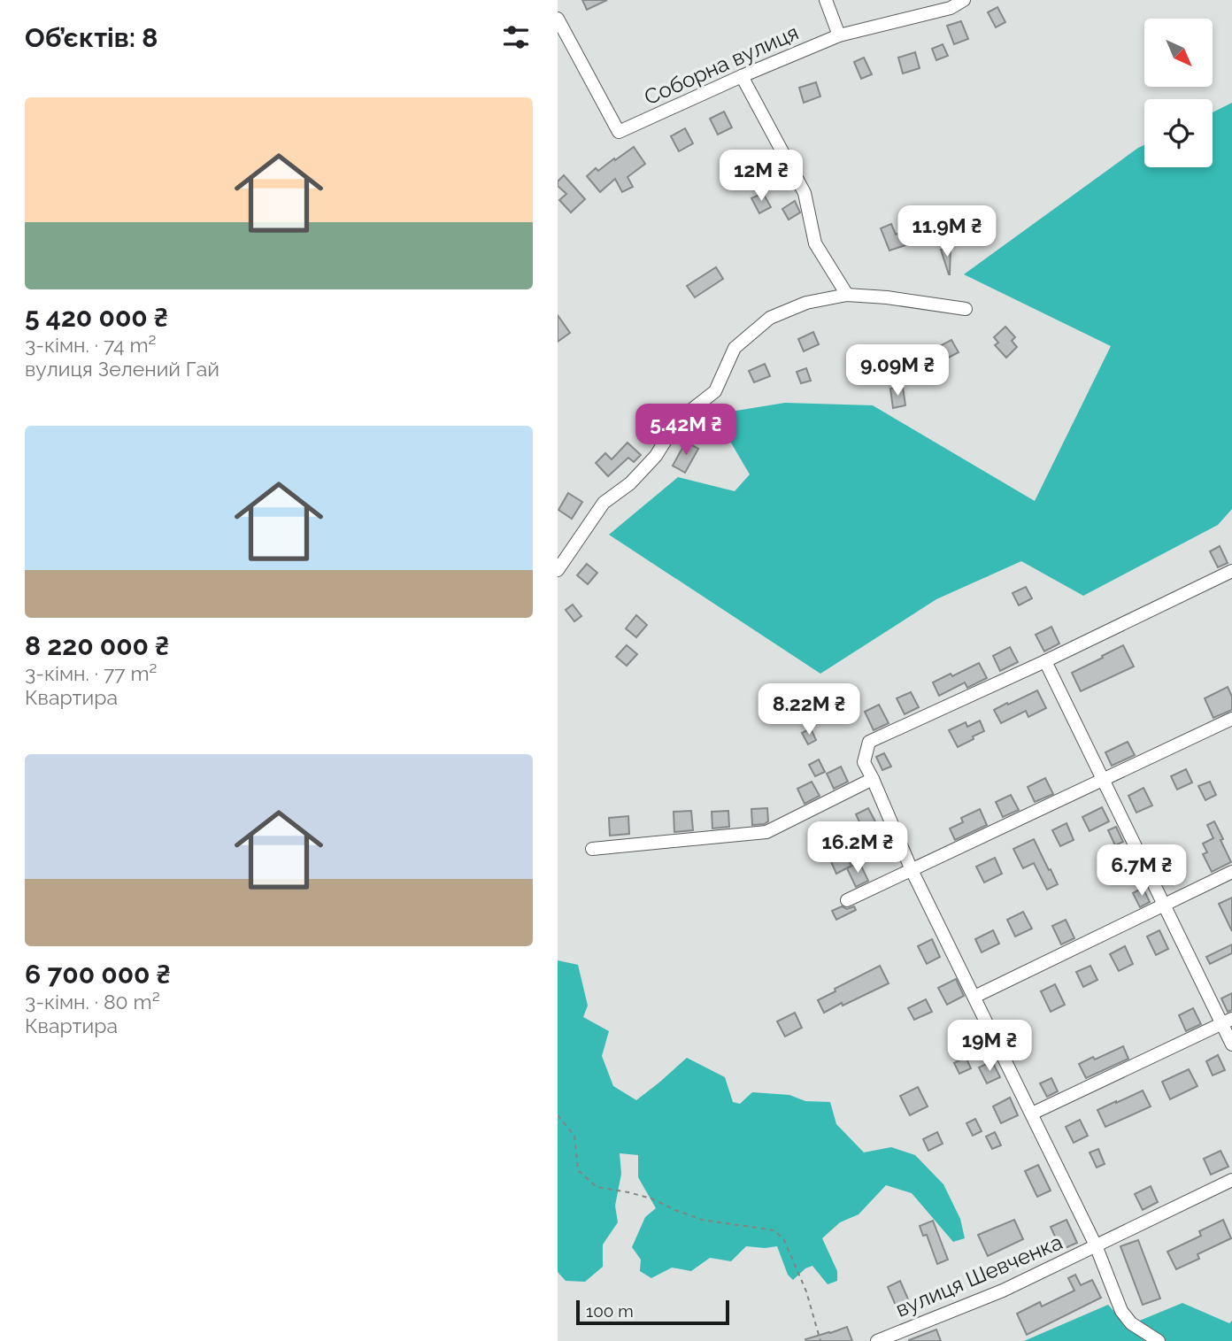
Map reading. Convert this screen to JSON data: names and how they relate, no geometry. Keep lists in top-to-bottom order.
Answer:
{
  "streets": {
    "street": ["Соборна вулиця", "вулиця Шевченка"]
  },
  "scale_bar": "100 m",
  "north": "bottom right",
  "page": {
    "heading": "Об’єктів: 8",
    "list": [
      {
        "name": "5 420 000 ₴",
        "note": "3-кімн. · 74 m² · вулиця Зелений Гай"
      },
      {
        "name": "8 220 000 ₴",
        "note": "3-кімн. · 77 m² · Квартира"
      },
      {
        "name": "6 700 000 ₴",
        "note": "3-кімн. · 80 m² · Квартира"
      }
    ],
    "price": [
      "12M ₴",
      "11.9M ₴",
      "9.09M ₴",
      "5.42M ₴",
      "8.22M ₴",
      "16.2M ₴",
      "6.7M ₴",
      "19M ₴"
    ],
    "scale": "100 m"
  }
}
